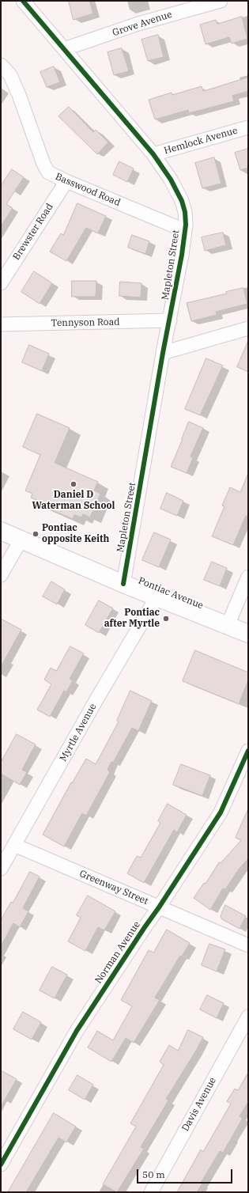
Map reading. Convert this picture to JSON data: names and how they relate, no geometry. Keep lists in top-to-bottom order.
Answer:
{
  "streets": {
    "main road": ["Pontiac Avenue"],
    "street": [
      "Grove Avenue",
      "Hemlock Avenue",
      "Basswood Road",
      "Brewster Road",
      "Mapleton Street",
      "Tennyson Road",
      "Myrtle Avenue",
      "Greenway Street",
      "Norman Avenue",
      "Davis Avenue"
    ]
  },
  "crossings": [
    ["Grove Avenue", "Mapleton Street"],
    ["Hemlock Avenue", "Mapleton Street"],
    ["Basswood Road", "Brewster Road"],
    ["Basswood Road", "Mapleton Street"],
    ["Mapleton Street", "Tennyson Road"],
    ["Mapleton Street", "Pontiac Avenue"],
    ["Pontiac Avenue", "Myrtle Avenue"],
    ["Myrtle Avenue", "Greenway Street"],
    ["Greenway Street", "Norman Avenue"]
  ],
  "places": ["Daniel D Waterman School", "Pontiac opposite Keith", "Pontiac after Myrtle"],
  "scale_bar": "50 m"
}
